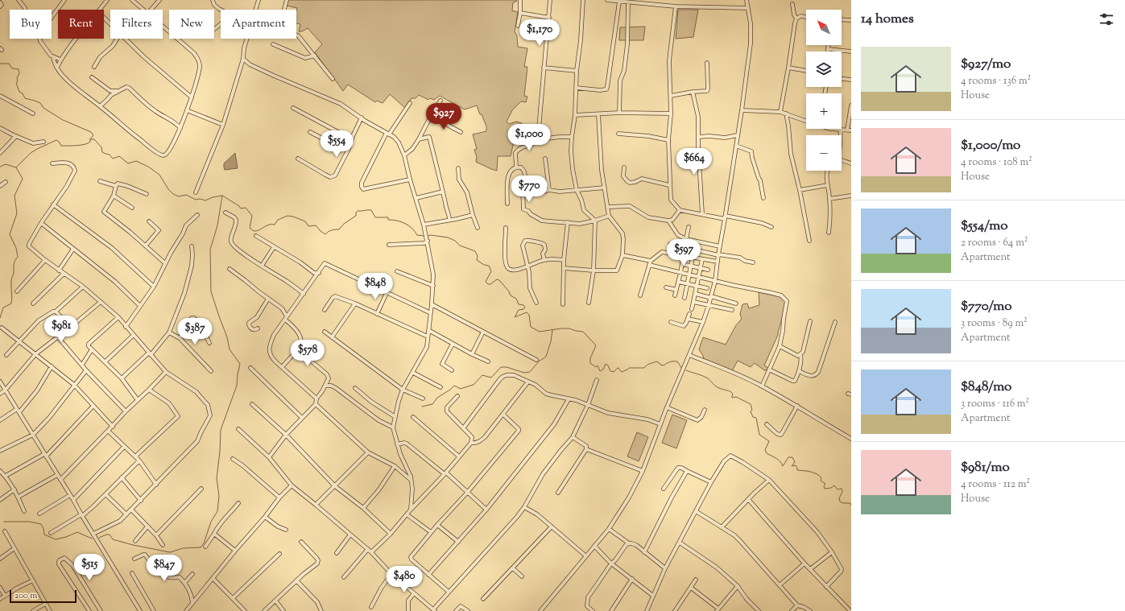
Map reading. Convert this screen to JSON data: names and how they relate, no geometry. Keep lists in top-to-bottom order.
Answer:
{
  "scale_bar": "200 m",
  "north": "top left",
  "page": {
    "heading": "14 homes",
    "map_buttons": ["+", "−"],
    "chip": [
      "Buy",
      "Rent",
      "Filters",
      "New",
      "Apartment"
    ],
    "price": [
      "$1,170",
      "$927",
      "$1,000",
      "$554",
      "$664",
      "$770",
      "$597",
      "$848",
      "$981",
      "$387",
      "$578",
      "$515",
      "$847",
      "$480"
    ],
    "list": [
      {
        "name": "$927/mo",
        "note": "4 rooms · 136 m² · House"
      },
      {
        "name": "$1,000/mo",
        "note": "4 rooms · 108 m² · House"
      },
      {
        "name": "$554/mo",
        "note": "2 rooms · 64 m² · Apartment"
      },
      {
        "name": "$770/mo",
        "note": "3 rooms · 89 m² · Apartment"
      },
      {
        "name": "$848/mo",
        "note": "3 rooms · 116 m² · Apartment"
      },
      {
        "name": "$981/mo",
        "note": "4 rooms · 112 m² · House"
      }
    ],
    "scale": "200 m"
  }
}
